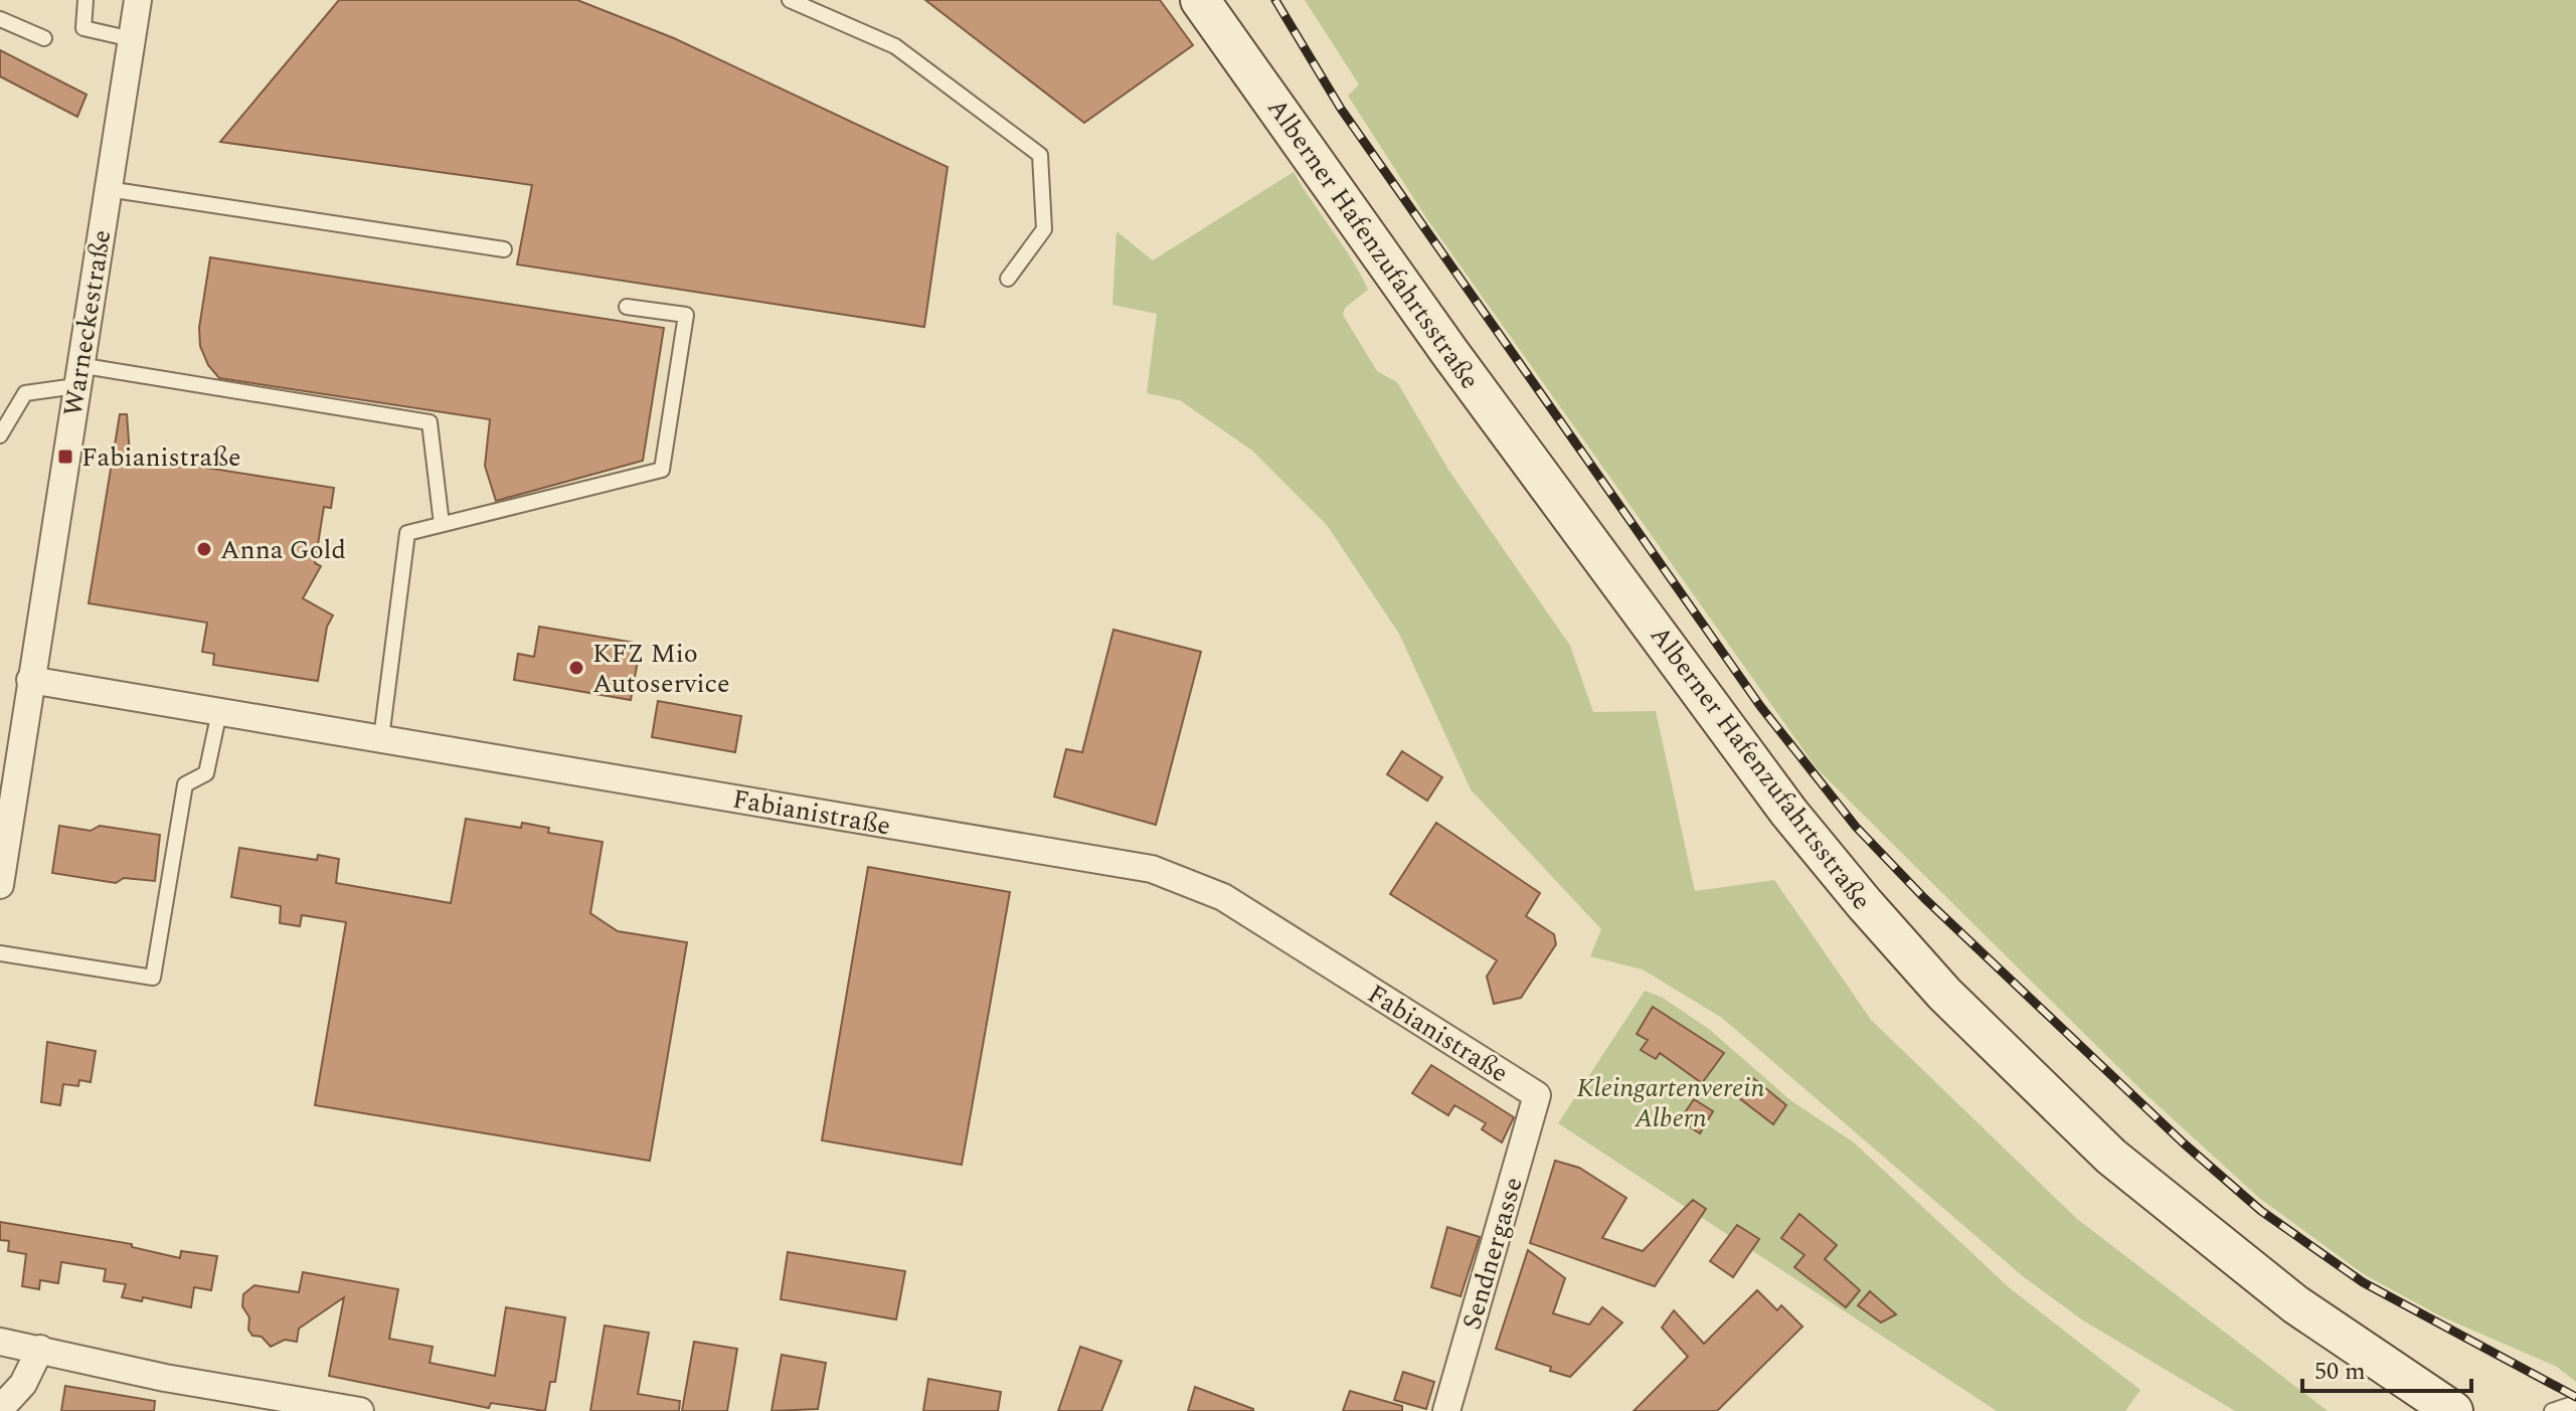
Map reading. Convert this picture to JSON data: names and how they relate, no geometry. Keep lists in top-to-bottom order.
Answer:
{
  "streets": {
    "main road": ["Alberner Hafenzufahrtsstraße"],
    "street": ["Warneckestraße", "Fabianistraße", "Sendnergasse"]
  },
  "crossings": [
    ["Warneckestraße", "Fabianistraße"],
    ["Fabianistraße", "Sendnergasse"]
  ],
  "parks": ["Kleingartenverein Albern"],
  "places": {
    "transit": ["Fabianistraße"],
    "other": ["Anna Gold", "KFZ Mio Autoservice"]
  },
  "scale_bar": "50 m"
}
